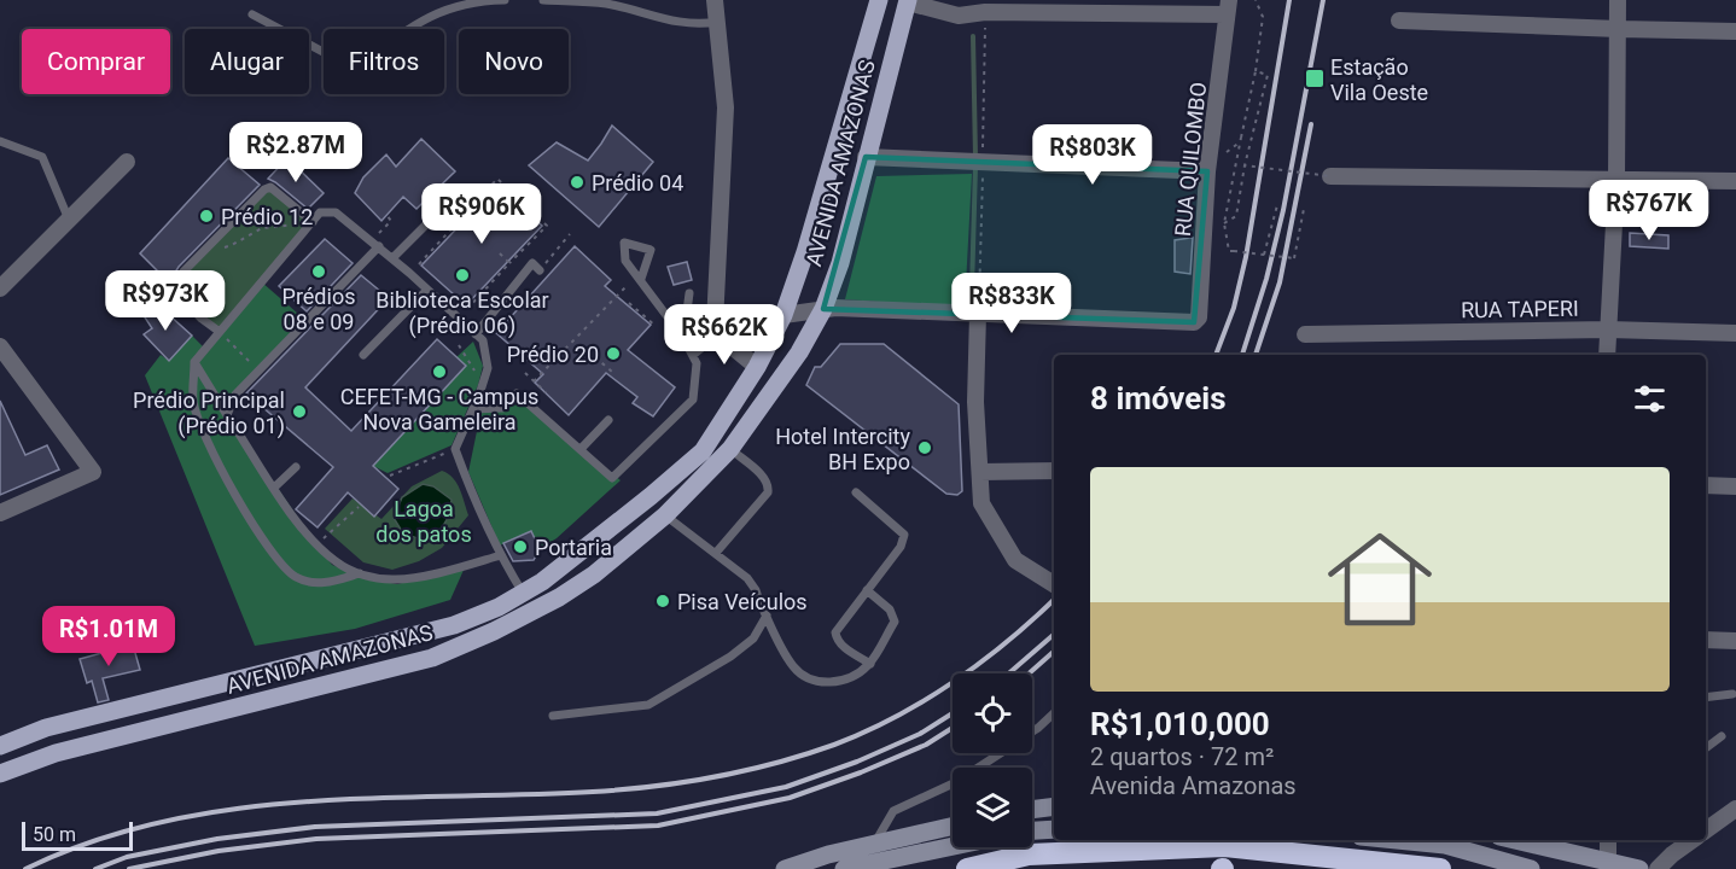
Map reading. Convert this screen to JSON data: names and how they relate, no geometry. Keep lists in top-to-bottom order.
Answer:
{
  "streets": {
    "main road": ["AVENIDA AMAZONAS"],
    "street": ["RUA QUILOMBO", "RUA TAPERI"]
  },
  "parks": ["Lagoa dos patos"],
  "places": {
    "transit": ["Estação Vila Oeste"],
    "other": [
      "Prédio 04",
      "Prédio 12",
      "Prédios 08 e 09",
      "Biblioteca Escolar (Prédio 06)",
      "Prédio 20",
      "CEFET-MG - Campus Nova Gameleira",
      "Prédio Principal (Prédio 01)",
      "Hotel Intercity BH Expo",
      "Portaria",
      "Pisa Veículos"
    ]
  },
  "scale_bar": "50 m",
  "page": {
    "chip": [
      "Comprar",
      "Alugar",
      "Filtros",
      "Novo"
    ],
    "price": [
      "R$2.87M",
      "R$803K",
      "R$767K",
      "R$906K",
      "R$973K",
      "R$833K",
      "R$662K",
      "R$1.01M"
    ],
    "heading": "8 imóveis",
    "list": [
      {
        "name": "R$1,010,000",
        "note": "2 quartos · 72 m² · Avenida Amazonas"
      }
    ],
    "scale": "50 m"
  }
}
